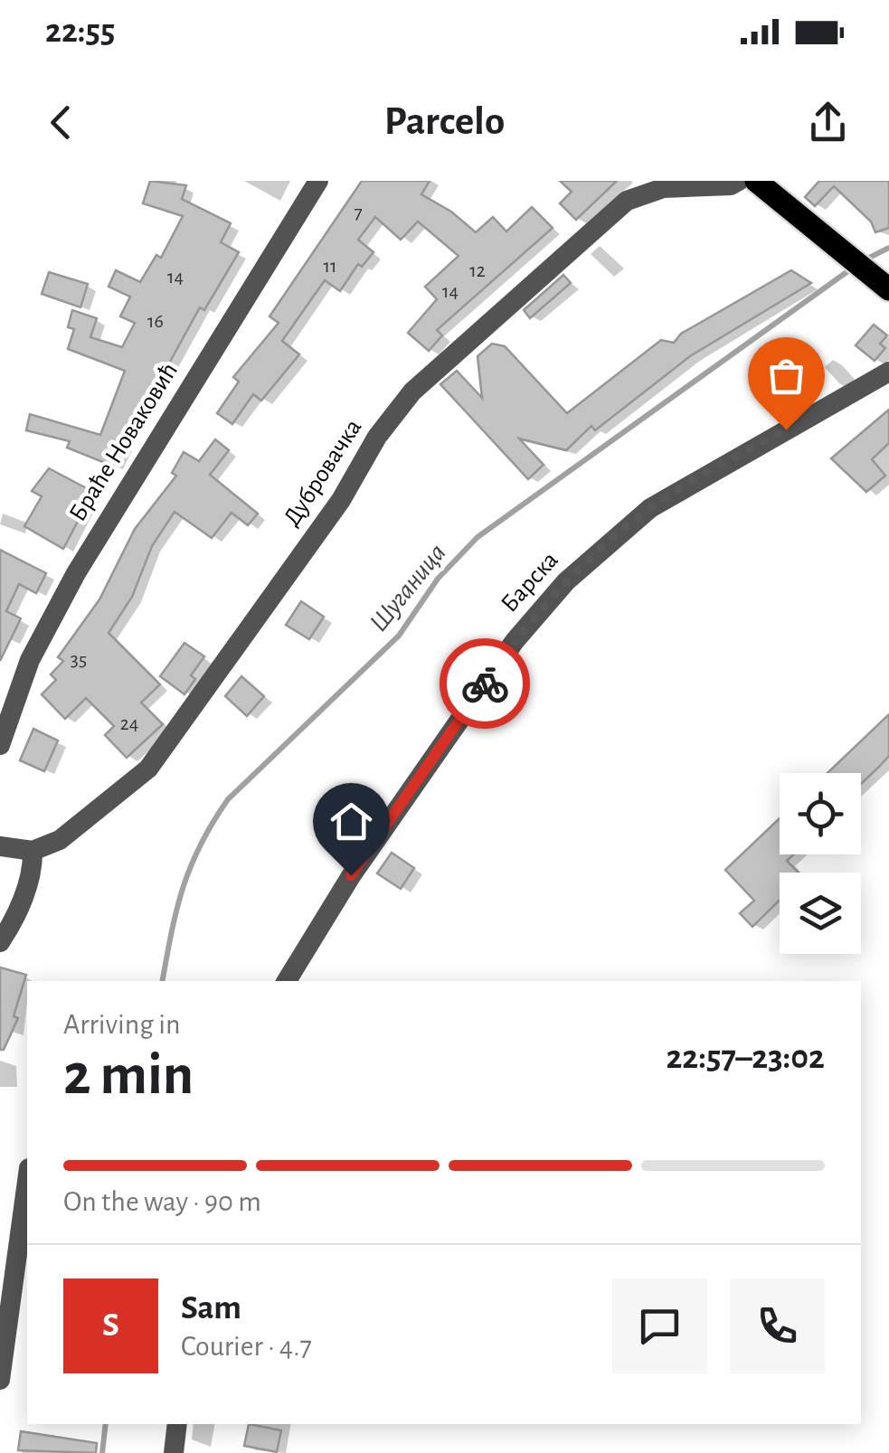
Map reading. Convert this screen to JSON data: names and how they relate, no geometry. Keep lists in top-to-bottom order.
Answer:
{
  "streets": {
    "street": ["Браће Новаковић", "Дубровачка", "Барска"]
  },
  "water": ["Шуганица"],
  "house_numbers": [
    "7",
    "11",
    "12",
    "14",
    "14",
    "16",
    "35",
    "24"
  ],
  "page": {
    "status": "22:55",
    "header": "Parcelo",
    "heading": ["2 min", "Arriving in", "22:57–23:02"],
    "panel": ["Sam", "Courier · 4.7"],
    "bar": "On the way · 90 m",
    "round": "S"
  }
}
